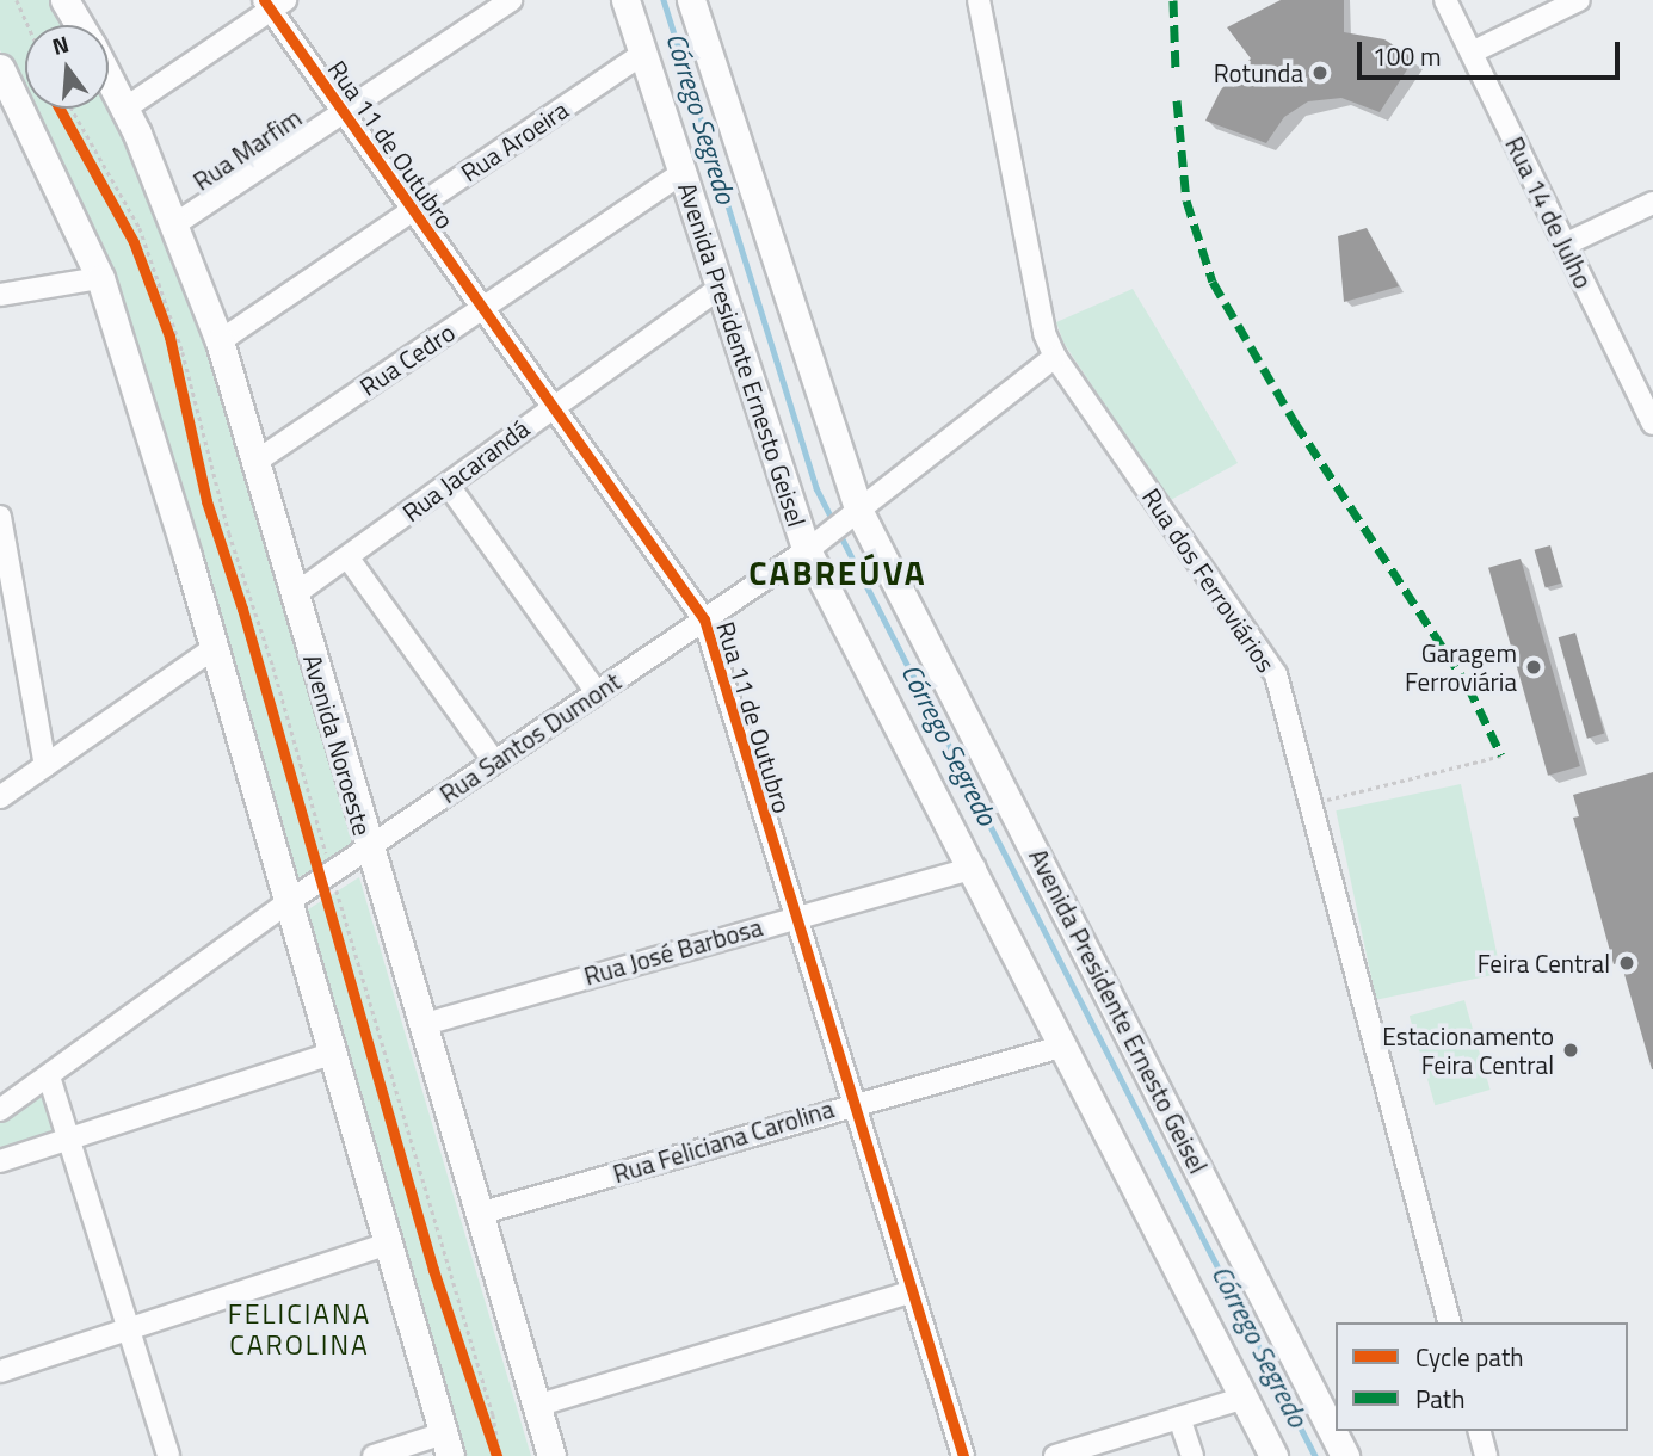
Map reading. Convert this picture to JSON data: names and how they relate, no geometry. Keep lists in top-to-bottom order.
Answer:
{
  "streets": {
    "main road": ["Avenida Presidente Ernesto Geisel", "Avenida Noroeste"],
    "street": [
      "Rua Aroeira",
      "Rua 11 de Outubro",
      "Rua Marfim",
      "Rua 14 de Julho",
      "Rua Cedro",
      "Rua Jacarandá",
      "Rua dos Ferroviários",
      "Rua Santos Dumont",
      "Rua José Barbosa",
      "Rua Feliciana Carolina"
    ]
  },
  "crossings": [
    ["Rua Aroeira", "Rua 11 de Outubro"],
    ["Rua Aroeira", "Avenida Presidente Ernesto Geisel"],
    ["Rua Aroeira", "Avenida Noroeste"],
    ["Rua 11 de Outubro", "Rua Marfim"],
    ["Rua 11 de Outubro", "Rua Cedro"],
    ["Rua 11 de Outubro", "Rua Jacarandá"],
    ["Rua 11 de Outubro", "Rua Santos Dumont"],
    ["Rua 11 de Outubro", "Rua José Barbosa"],
    ["Rua 11 de Outubro", "Rua Feliciana Carolina"],
    ["Rua Marfim", "Avenida Noroeste"],
    ["Avenida Presidente Ernesto Geisel", "Rua Cedro"],
    ["Avenida Presidente Ernesto Geisel", "Rua Jacarandá"],
    ["Avenida Presidente Ernesto Geisel", "Rua Santos Dumont"],
    ["Avenida Presidente Ernesto Geisel", "Rua José Barbosa"],
    ["Avenida Presidente Ernesto Geisel", "Rua Feliciana Carolina"],
    ["Rua Cedro", "Avenida Noroeste"],
    ["Rua Jacarandá", "Avenida Noroeste"],
    ["Rua dos Ferroviários", "Rua Santos Dumont"],
    ["Rua Santos Dumont", "Avenida Noroeste"],
    ["Avenida Noroeste", "Rua José Barbosa"],
    ["Avenida Noroeste", "Rua Feliciana Carolina"]
  ],
  "districts": ["CABREÚVA", "FELICIANA CAROLINA"],
  "water": ["Córrego Segredo"],
  "places": [
    "Rotunda",
    "Garagem Ferroviária",
    "Feira Central",
    "Estacionamento Feira Central"
  ],
  "legend": ["Cycle path", "Path"],
  "scale_bar": "100 m",
  "north": "top"
}
